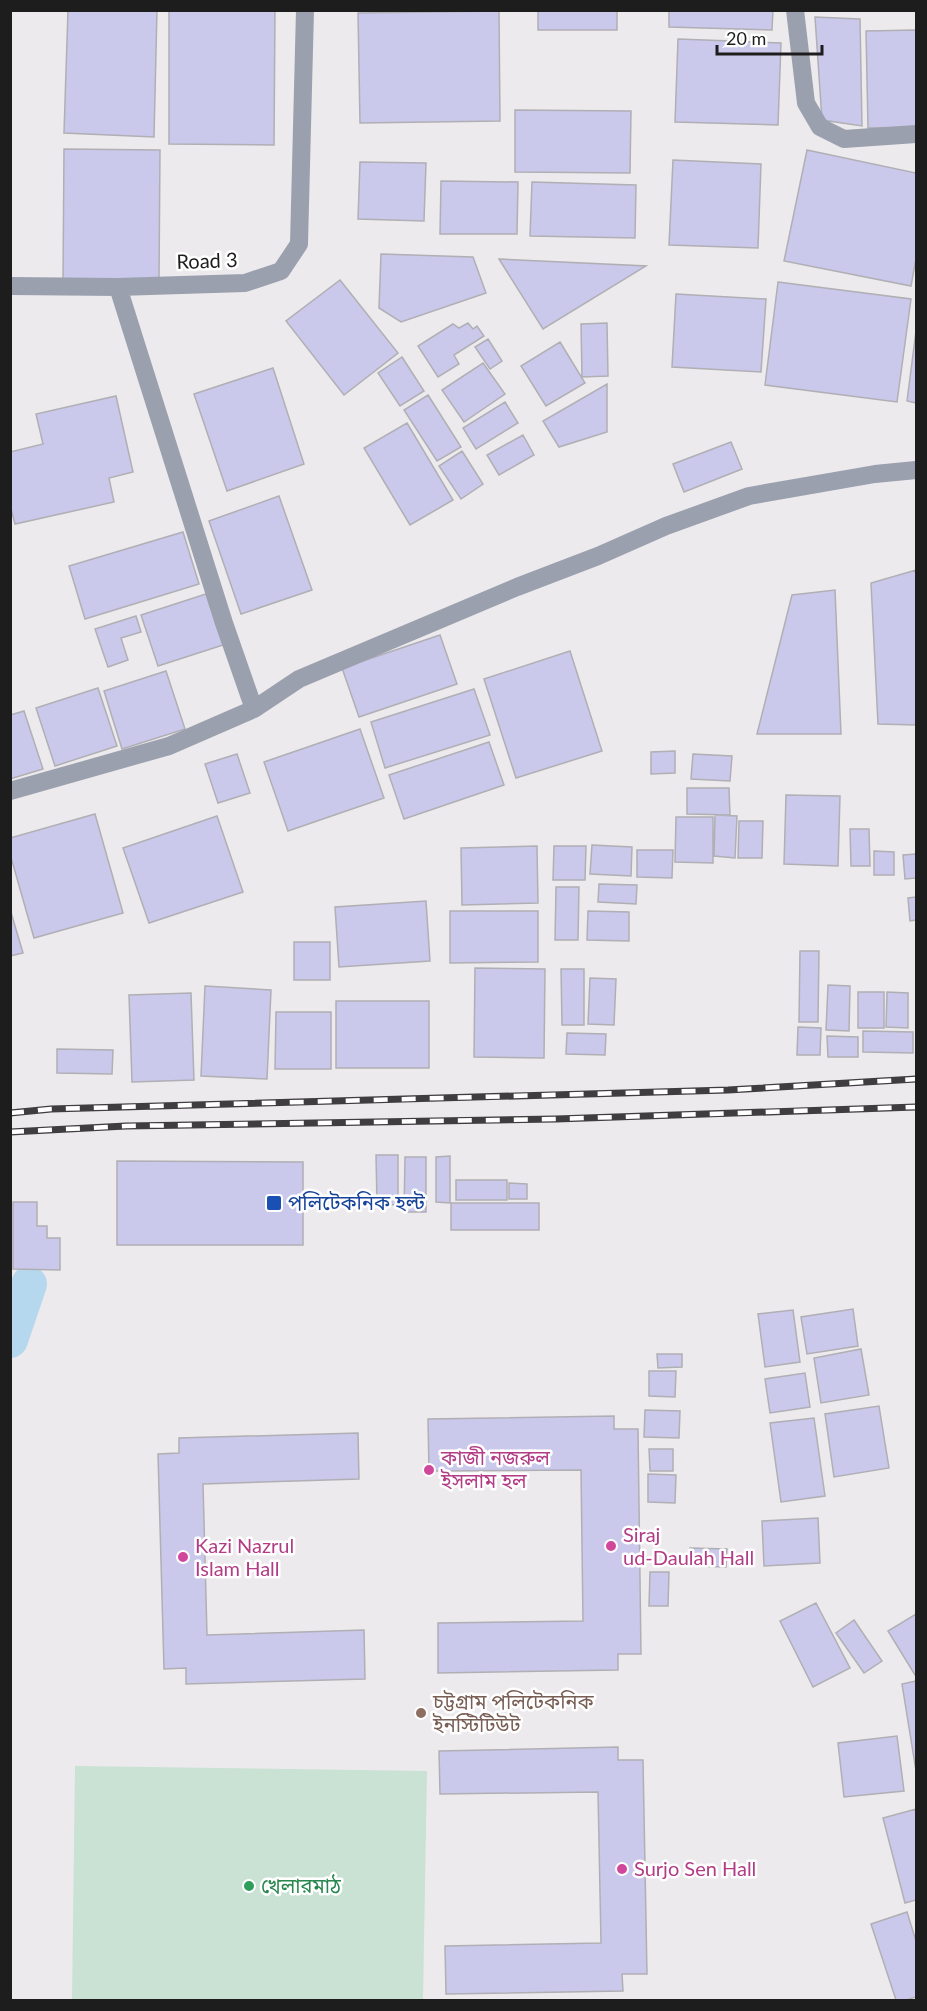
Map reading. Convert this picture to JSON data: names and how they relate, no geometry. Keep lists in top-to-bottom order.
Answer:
{
  "streets": {
    "street": ["Road 3"]
  },
  "places": {
    "transit": ["পলিটেকনিক হল্ট"],
    "other": [
      "কাজী নজরুল ইসলাম হল",
      "Siraj ud-Daulah Hall",
      "Kazi Nazrul Islam Hall",
      "চট্টগ্রাম পলিটেকনিক ইনস্টিটিউট",
      "Surjo Sen Hall",
      "খেলারমাঠ"
    ]
  },
  "scale_bar": "20 m"
}
